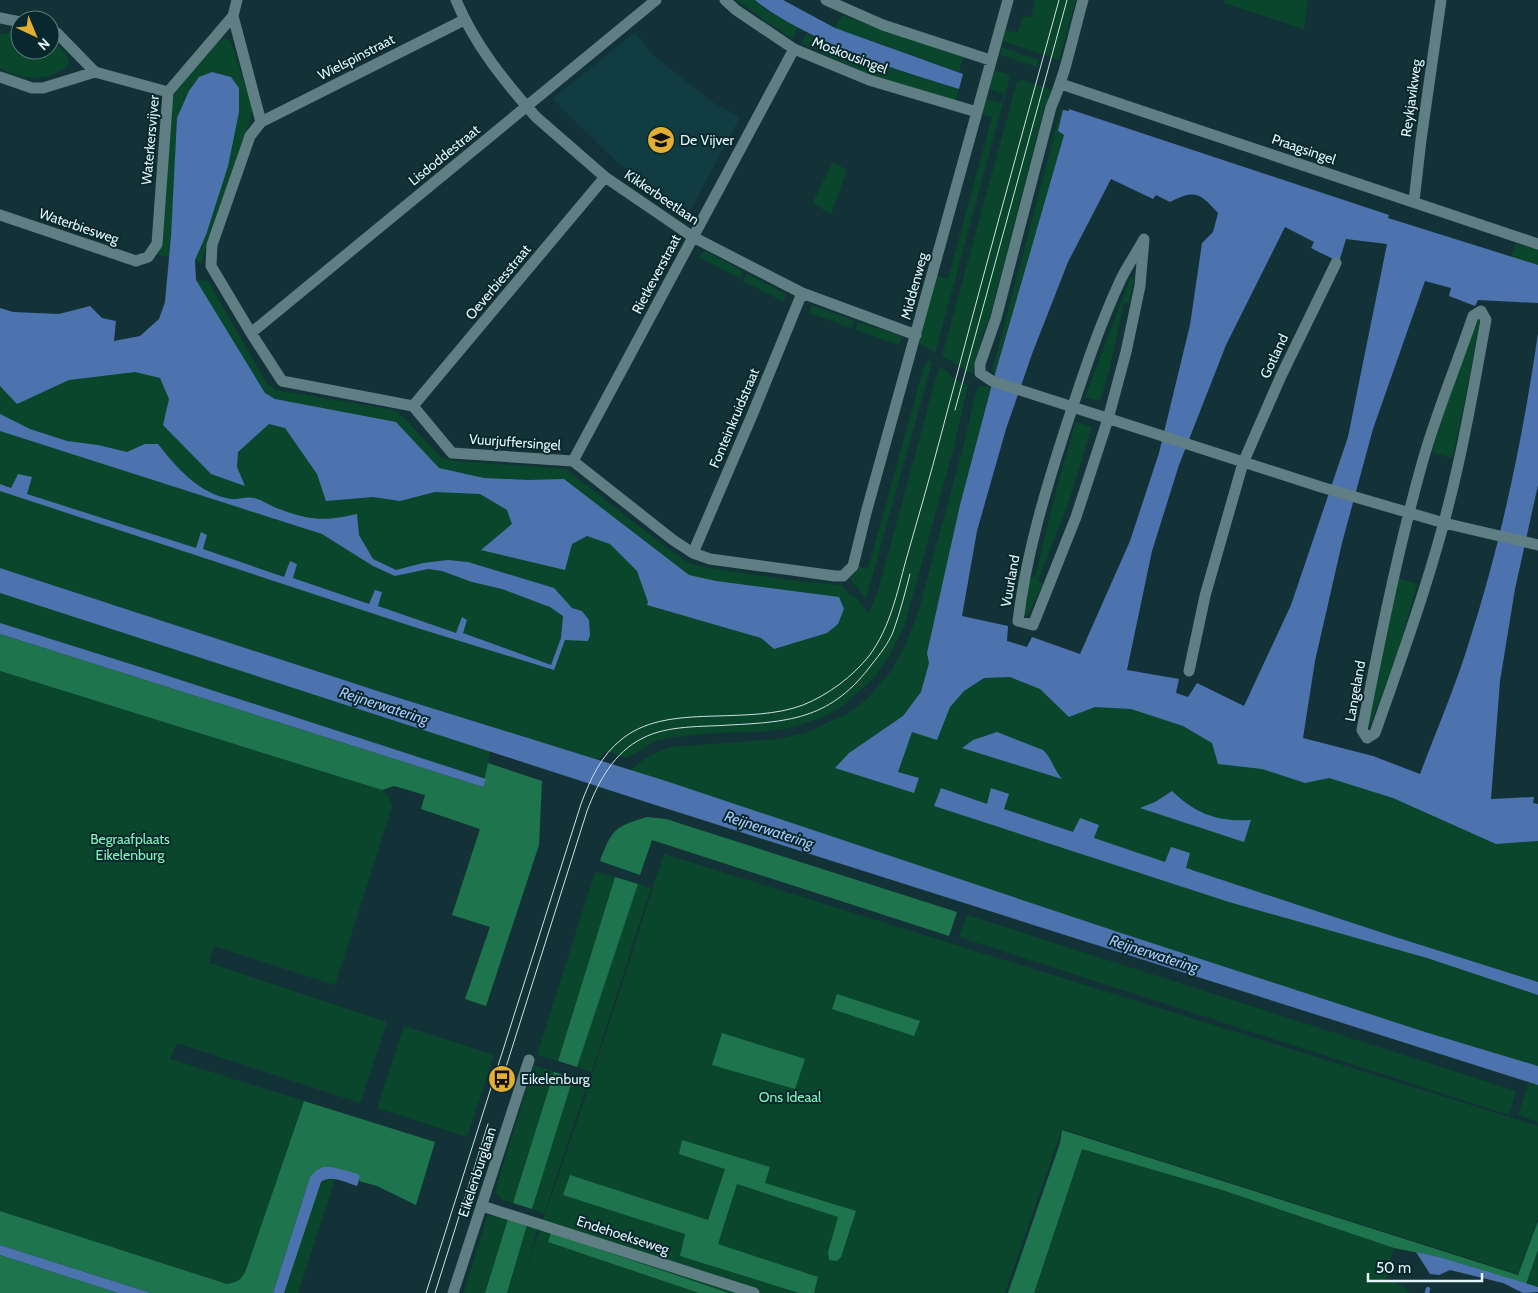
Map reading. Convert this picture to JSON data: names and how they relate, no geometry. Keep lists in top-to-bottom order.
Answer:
{
  "streets": {
    "street": [
      "Moskousingel",
      "Wielspinstraat",
      "Reykjavikweg",
      "Waterkersvijver",
      "Praagsingel",
      "Lisdoddestraat",
      "Kikkerbeetlaan",
      "Waterbiesweg",
      "Rietkeverstraat",
      "Oeverbiesstraat",
      "Middenweg",
      "Gotland",
      "Fonteinkruidstraat",
      "Vuurjuffersingel",
      "Vuurland",
      "Langeland",
      "Eikelenburglaan",
      "Endehoekseweg"
    ]
  },
  "crossings": [
    ["Moskousingel", "Rietkeverstraat"],
    ["Moskousingel", "Middenweg"],
    ["Wielspinstraat", "Waterkersvijver"],
    ["Wielspinstraat", "Kikkerbeetlaan"],
    ["Reykjavikweg", "Praagsingel"],
    ["Waterkersvijver", "Waterbiesweg"],
    ["Lisdoddestraat", "Kikkerbeetlaan"],
    ["Kikkerbeetlaan", "Rietkeverstraat"],
    ["Kikkerbeetlaan", "Oeverbiesstraat"],
    ["Kikkerbeetlaan", "Middenweg"],
    ["Kikkerbeetlaan", "Fonteinkruidstraat"],
    ["Rietkeverstraat", "Vuurjuffersingel"],
    ["Oeverbiesstraat", "Vuurjuffersingel"],
    ["Middenweg", "Vuurjuffersingel"],
    ["Fonteinkruidstraat", "Vuurjuffersingel"],
    ["Eikelenburglaan", "Endehoekseweg"]
  ],
  "water": ["Reijnerwatering"],
  "parks": ["Begraafplaats Eikelenburg", "Ons Ideaal"],
  "places": {
    "school or university": ["De Vijver"],
    "bus stop": ["Eikelenburg"]
  },
  "scale_bar": "50 m",
  "north": "bottom right"
}
